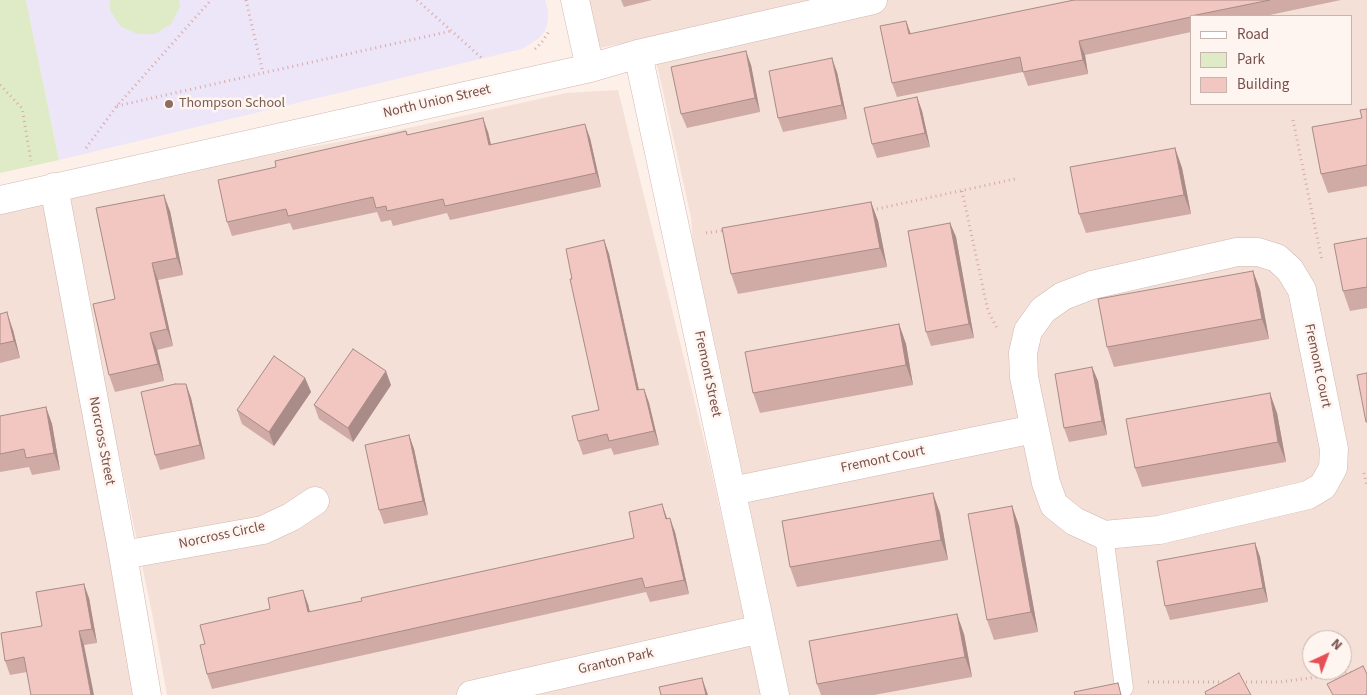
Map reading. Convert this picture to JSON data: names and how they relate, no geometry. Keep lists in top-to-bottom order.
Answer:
{
  "streets": {
    "street": [
      "North Union Street",
      "Fremont Court",
      "Fremont Street",
      "Norcross Street",
      "Norcross Circle",
      "Granton Park"
    ]
  },
  "crossings": [
    ["North Union Street", "Fremont Street"],
    ["North Union Street", "Norcross Street"],
    ["Fremont Court", "Fremont Street"],
    ["Fremont Street", "Granton Park"],
    ["Norcross Street", "Norcross Circle"]
  ],
  "places": ["Thompson School"],
  "legend": ["Road", "Park", "Building"],
  "north": "top right"
}
